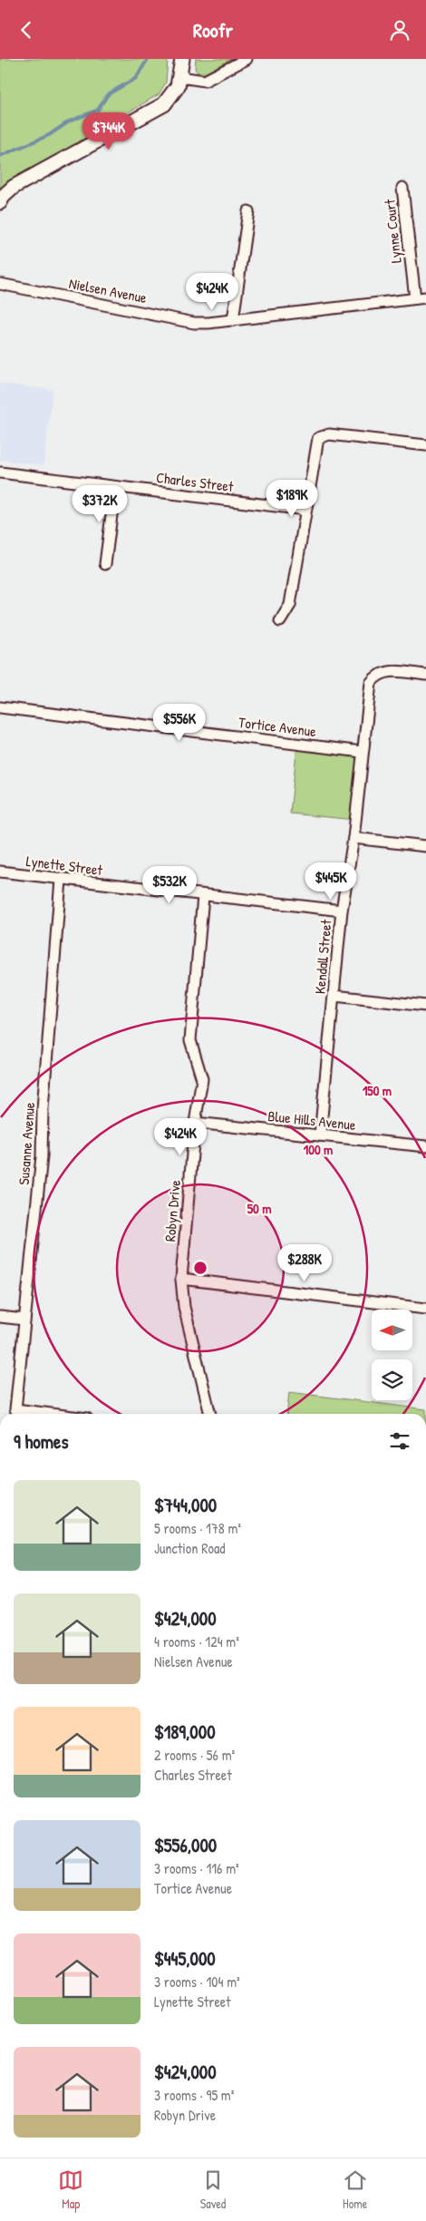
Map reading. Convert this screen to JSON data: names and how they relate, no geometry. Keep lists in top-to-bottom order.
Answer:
{
  "streets": {
    "street": [
      "Lynne Court",
      "Nielsen Avenue",
      "Charles Street",
      "Tortice Avenue",
      "Lynette Street",
      "Kendall Street",
      "Blue Hills Avenue",
      "Susanne Avenue",
      "Robyn Drive"
    ]
  },
  "crossings": [
    ["Lynne Court", "Nielsen Avenue"],
    ["Tortice Avenue", "Kendall Street"],
    ["Lynette Street", "Kendall Street"],
    ["Lynette Street", "Susanne Avenue"],
    ["Lynette Street", "Robyn Drive"],
    ["Kendall Street", "Blue Hills Avenue"],
    ["Blue Hills Avenue", "Robyn Drive"]
  ],
  "north": "left",
  "page": {
    "header": "Roofr",
    "price": [
      "$744K",
      "$424K",
      "$189K",
      "$372K",
      "$556K",
      "$445K",
      "$532K",
      "$424K",
      "$288K"
    ],
    "heading": "9 homes",
    "list": [
      {
        "name": "$744,000",
        "note": "5 rooms · 178 m² · Junction Road"
      },
      {
        "name": "$424,000",
        "note": "4 rooms · 124 m² · Nielsen Avenue"
      },
      {
        "name": "$189,000",
        "note": "2 rooms · 56 m² · Charles Street"
      },
      {
        "name": "$556,000",
        "note": "3 rooms · 116 m² · Tortice Avenue"
      },
      {
        "name": "$445,000",
        "note": "3 rooms · 104 m² · Lynette Street"
      },
      {
        "name": "$424,000",
        "note": "3 rooms · 95 m² · Robyn Drive"
      }
    ],
    "tabs": ["Map", "Saved", "Home"]
  },
  "rings": ["150 m", "100 m", "50 m"]
}
